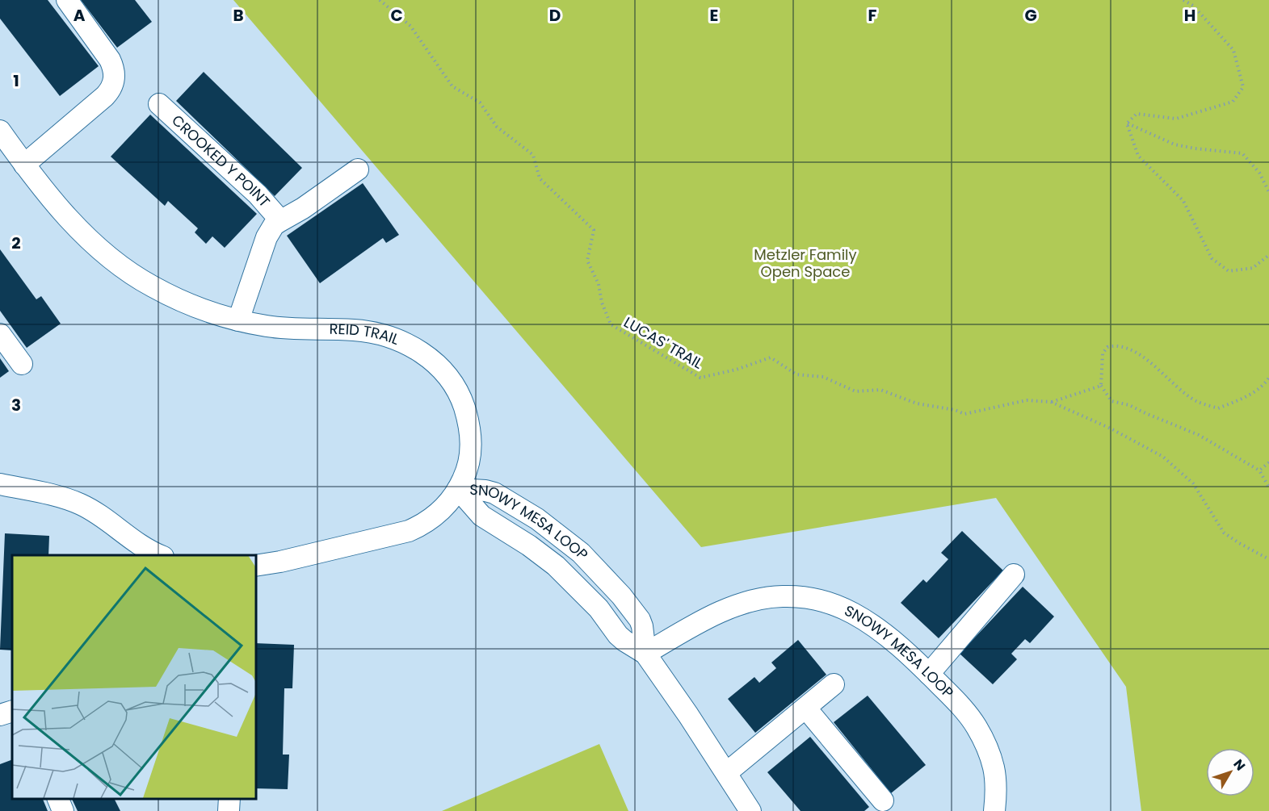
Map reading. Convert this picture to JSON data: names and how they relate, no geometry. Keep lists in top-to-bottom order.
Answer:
{
  "streets": {
    "street": ["CROOKED Y POINT", "REID TRAIL", "SNOWY MESA LOOP"],
    "path": ["LUCAS' TRAIL"]
  },
  "crossings": [
    ["CROOKED Y POINT", "REID TRAIL"],
    ["REID TRAIL", "SNOWY MESA LOOP"]
  ],
  "parks": ["Metzler Family Open Space"],
  "north": "top right",
  "grid": {
    "columns": [
      "A",
      "B",
      "C",
      "D",
      "E",
      "F",
      "G",
      "H"
    ],
    "rows": ["1", "2", "3"]
  }
}
